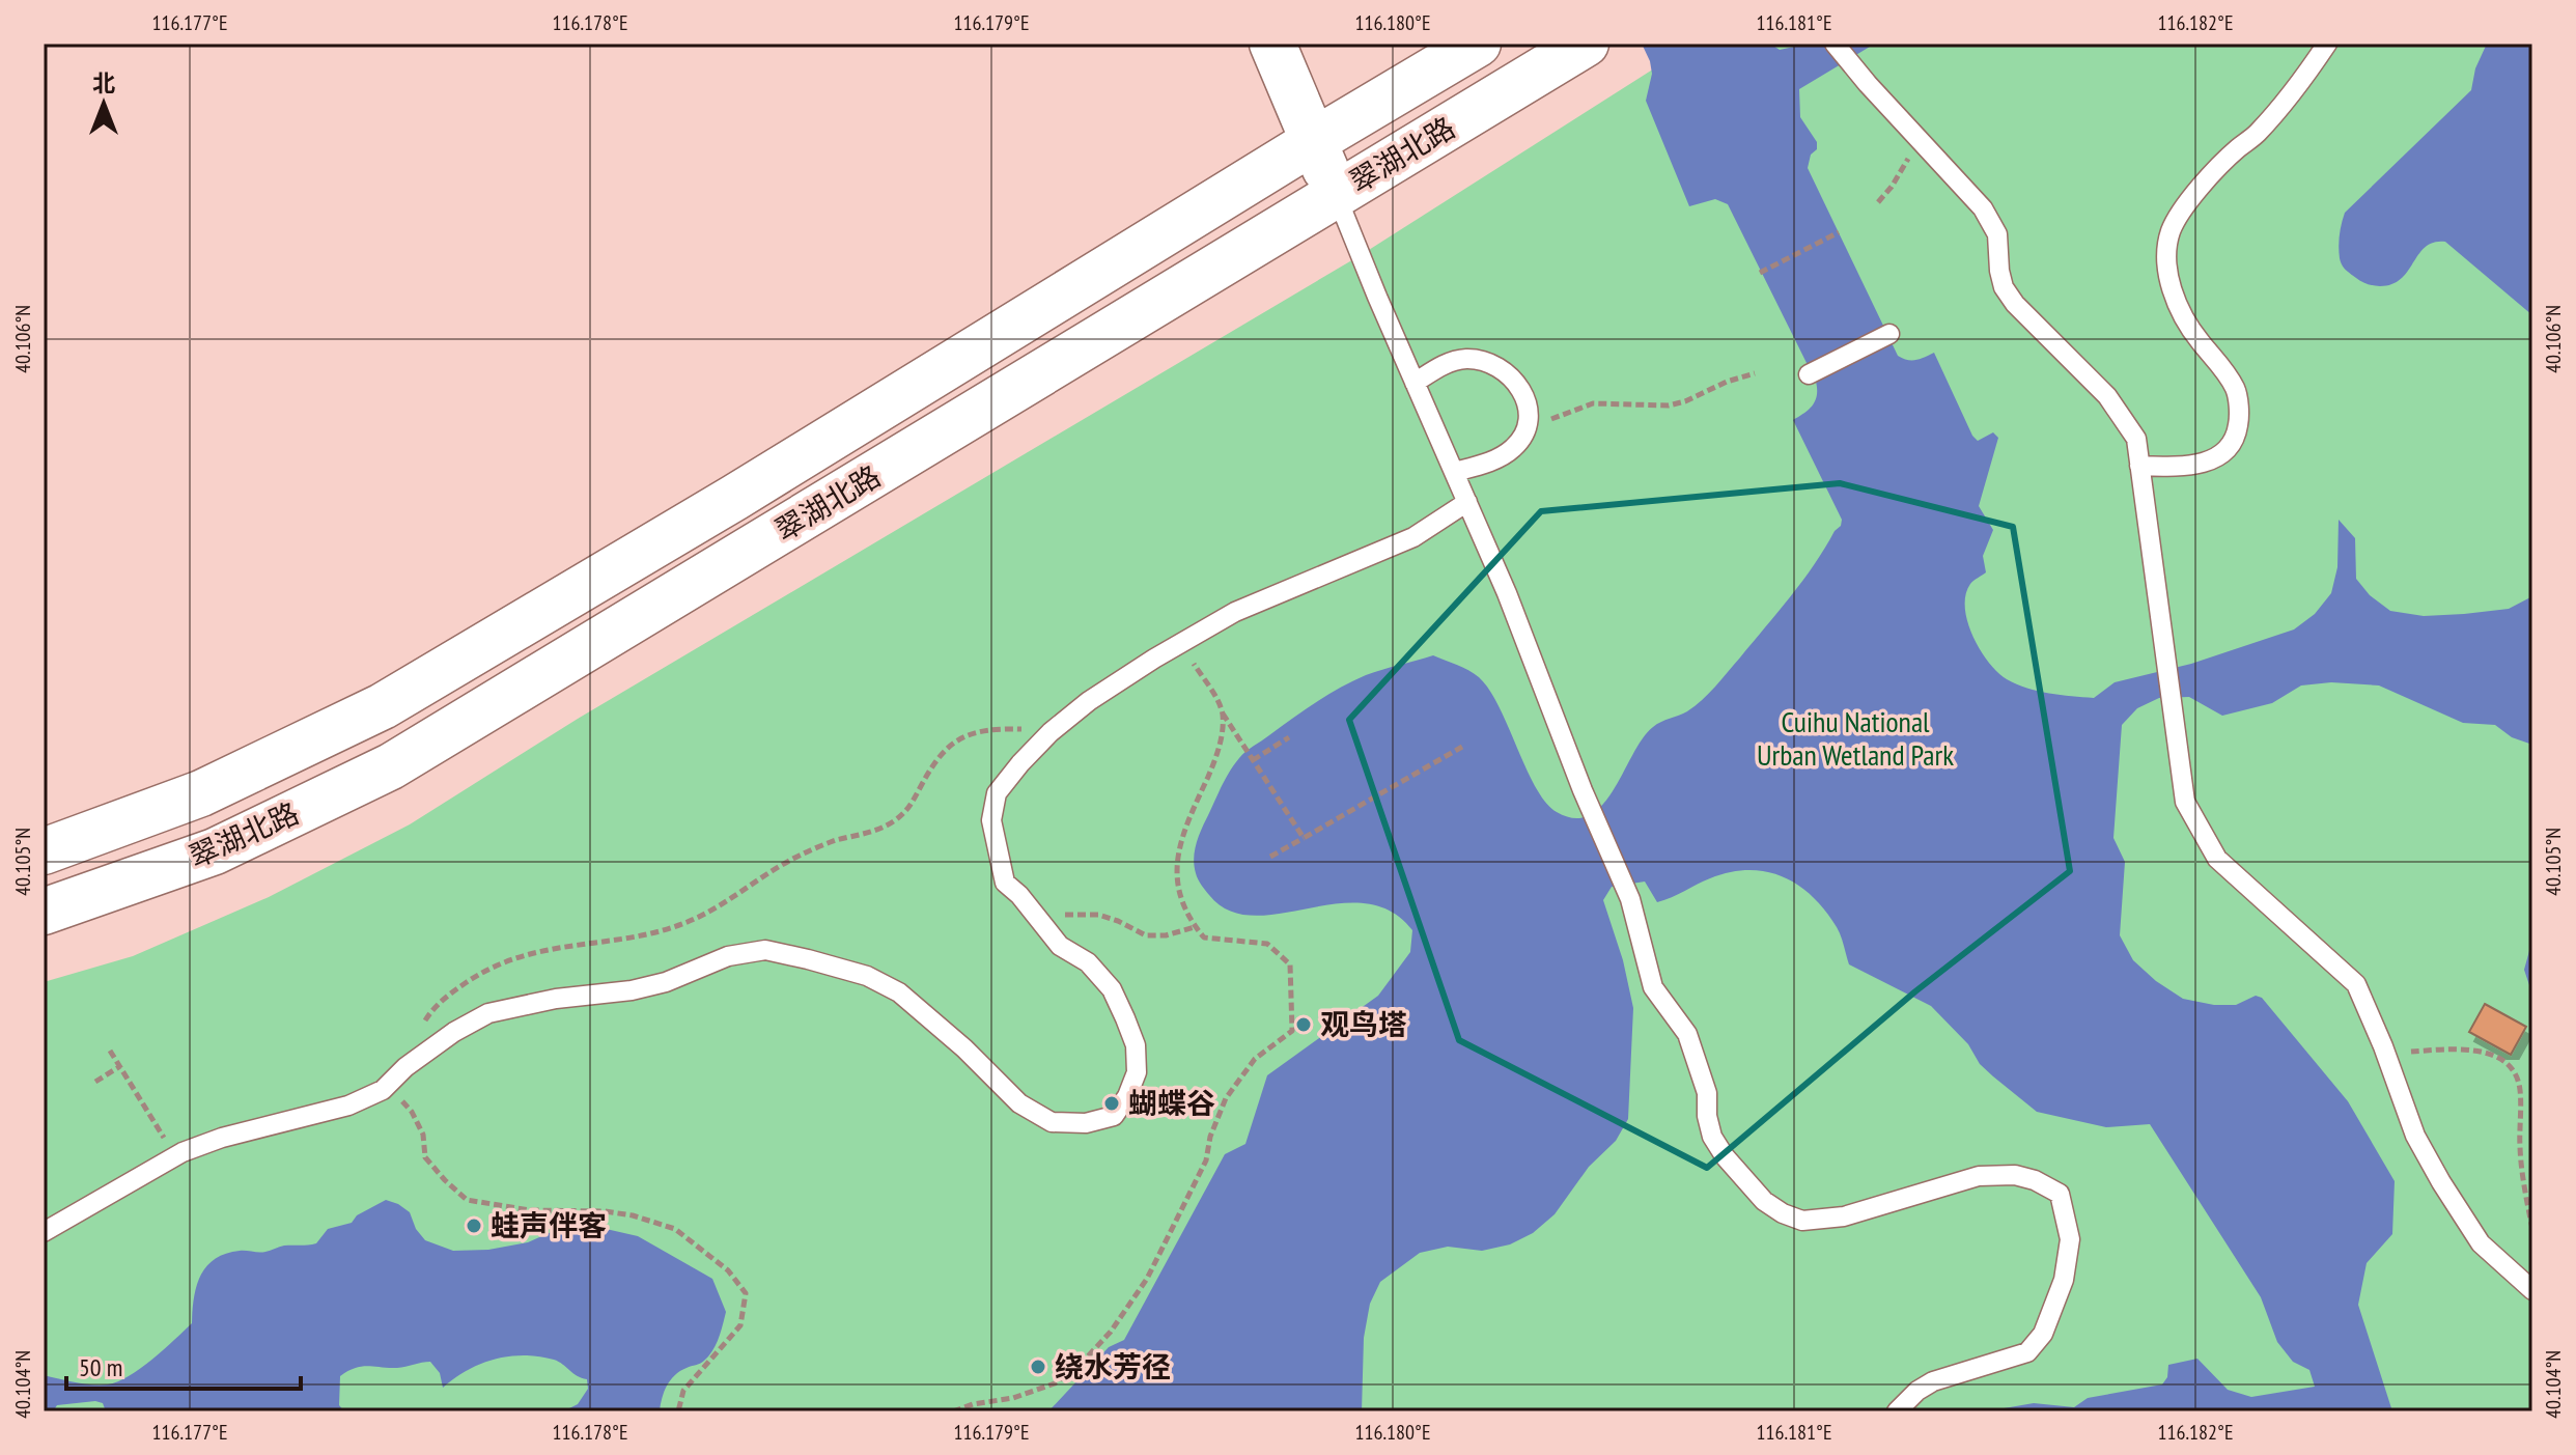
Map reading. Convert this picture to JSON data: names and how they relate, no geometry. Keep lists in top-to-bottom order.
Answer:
{
  "streets": {
    "street": ["翠湖北路"]
  },
  "parks": ["Cuihu National Urban Wetland Park"],
  "places": [
    "观鸟塔",
    "蝴蝶谷",
    "蛙声伴客",
    "绕水芳径"
  ],
  "scale_bar": "50 m",
  "north": "top",
  "coordinates": [
    "116.177°E",
    "116.178°E",
    "116.179°E",
    "116.180°E",
    "116.181°E",
    "116.182°E",
    "40.106°N",
    "40.105°N",
    "40.104°N"
  ]
}
